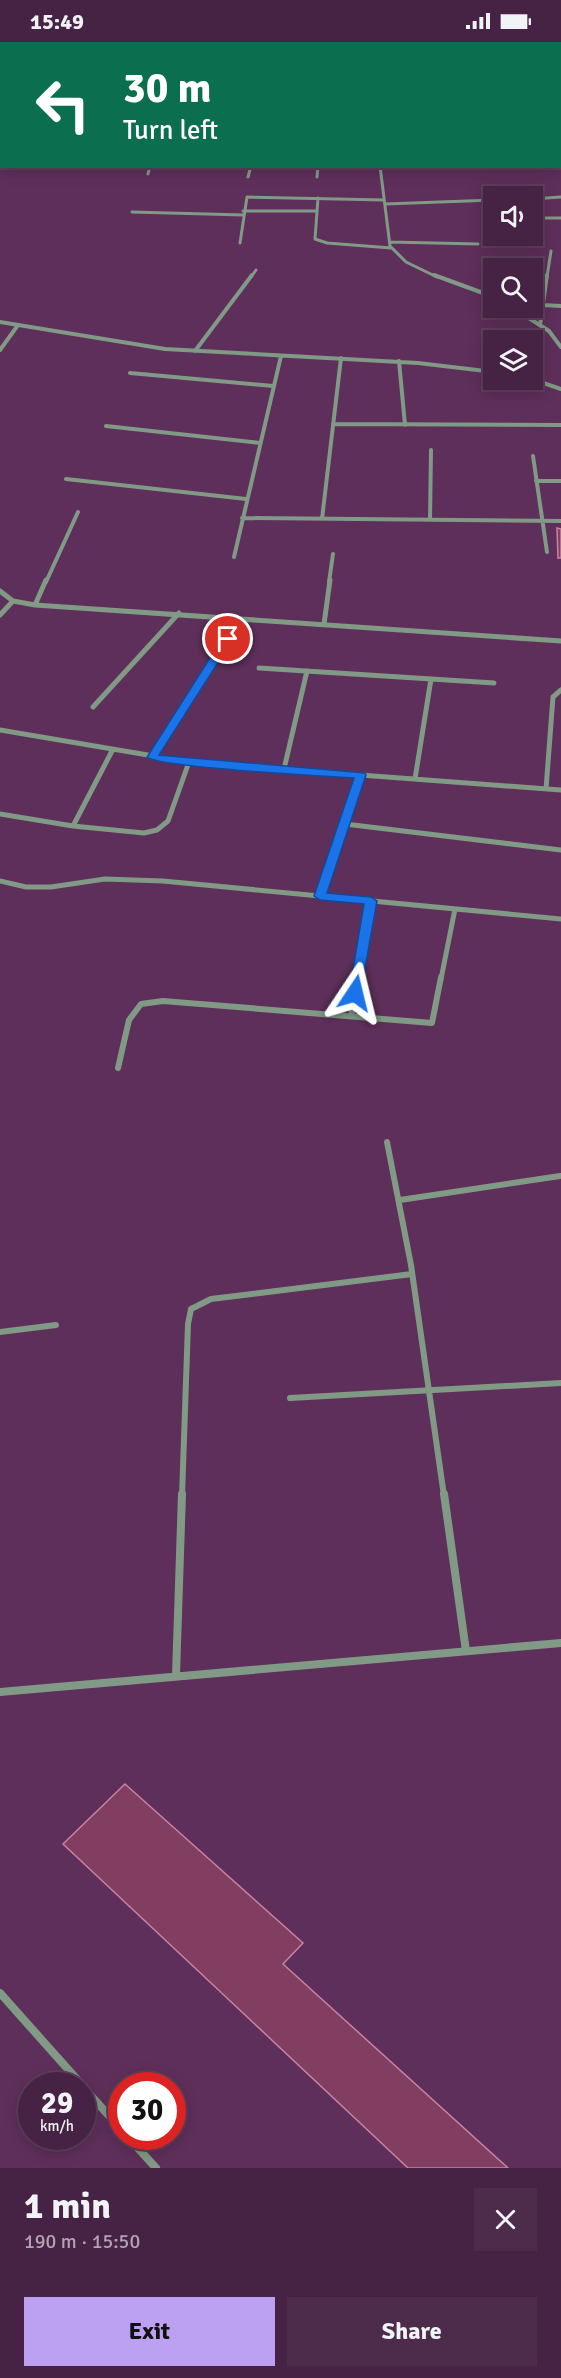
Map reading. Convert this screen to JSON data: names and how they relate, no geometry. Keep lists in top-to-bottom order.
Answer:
{
  "page": {
    "status": "15:49",
    "turn": ["30 m", "Turn left"],
    "speed": "29 km/h",
    "limit": "30",
    "heading": ["1 min", "190 m · 15:50"],
    "buttons": ["Exit", "Share"]
  }
}
